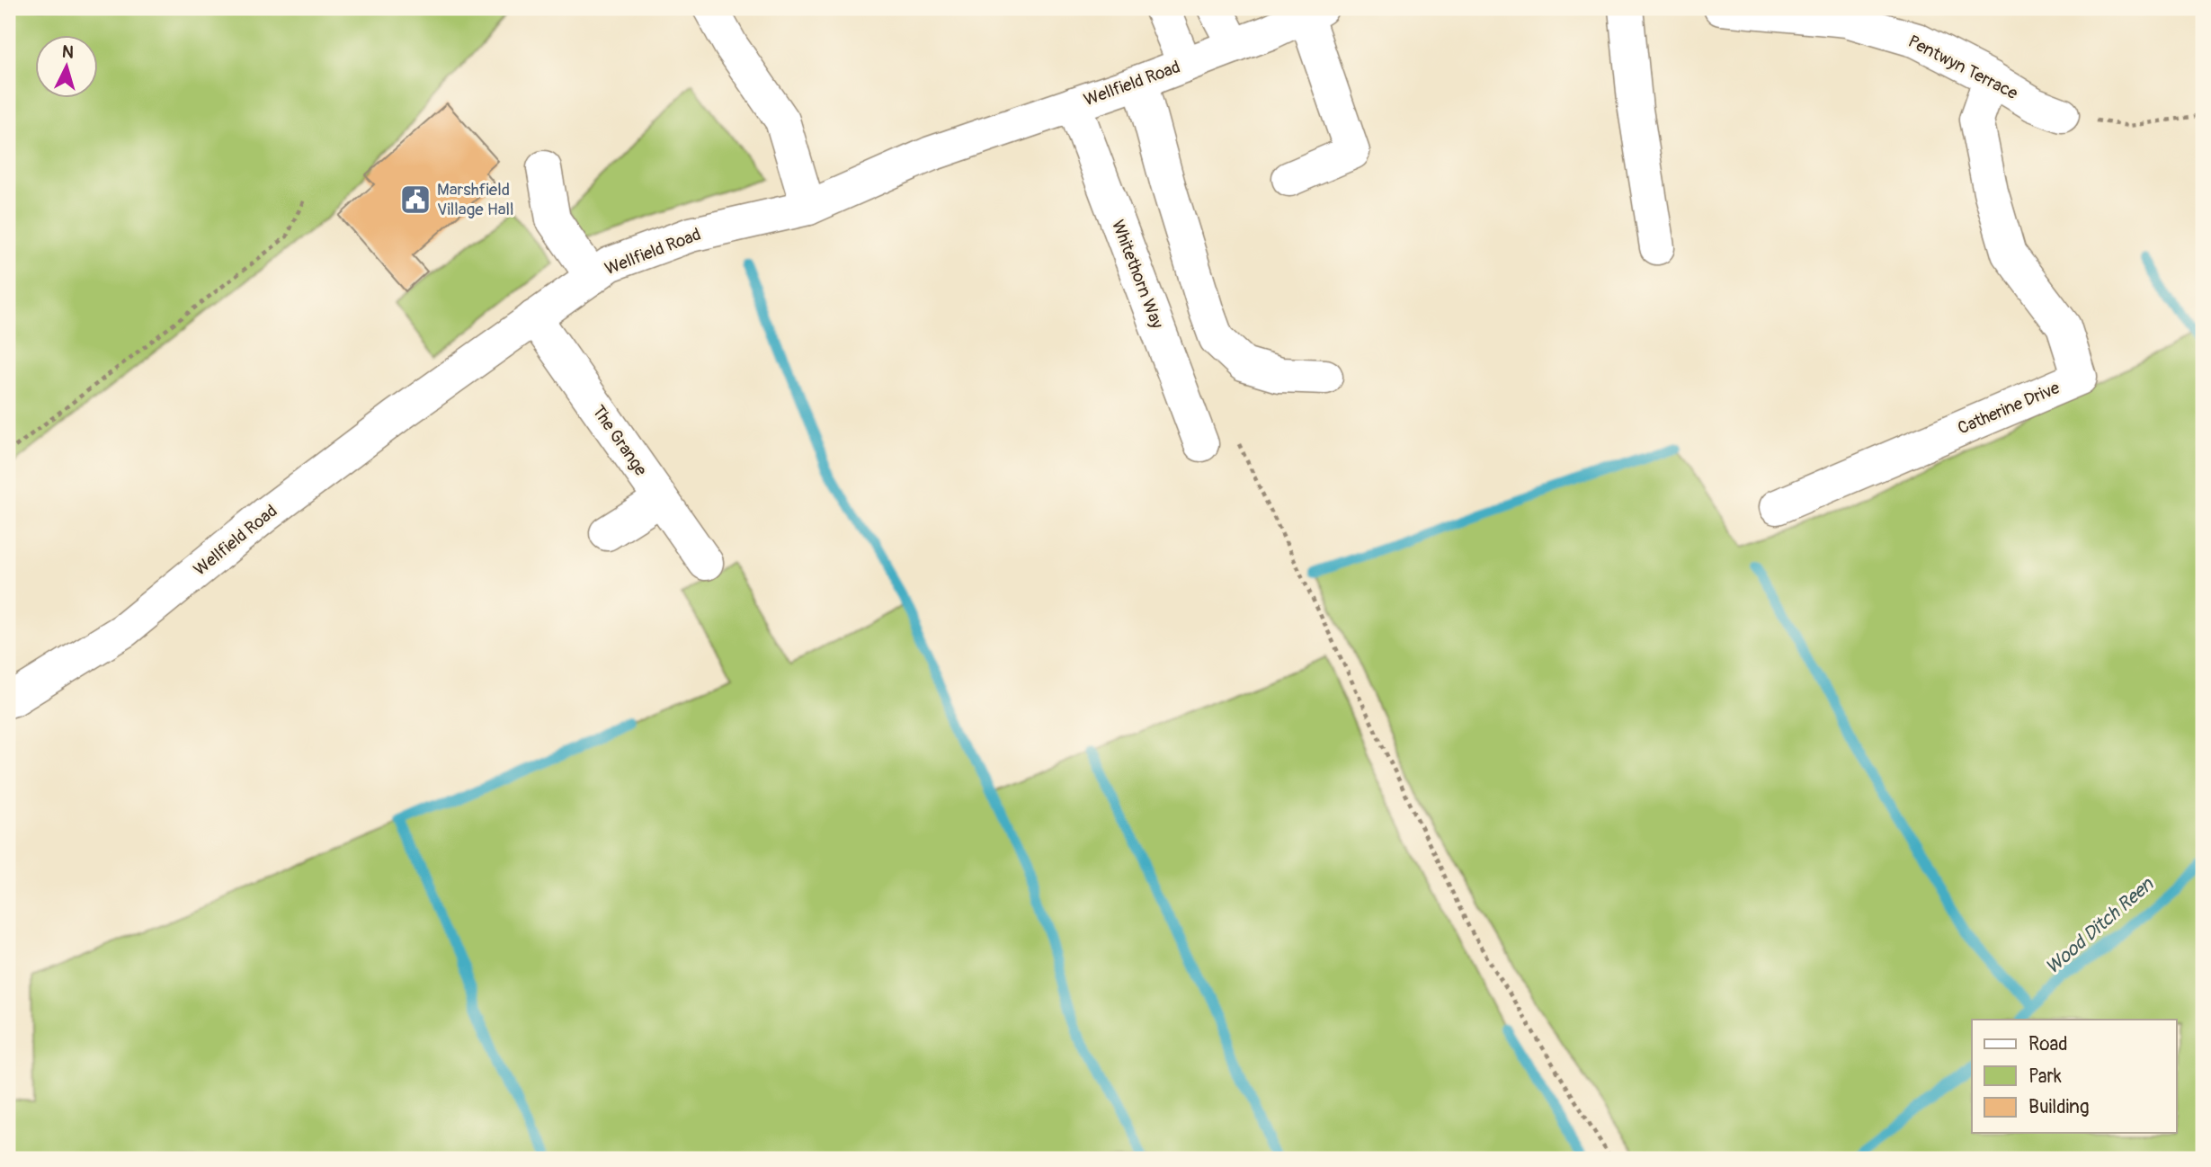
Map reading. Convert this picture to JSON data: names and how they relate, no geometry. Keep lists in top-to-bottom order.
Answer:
{
  "streets": {
    "street": [
      "Pentwyn Terrace",
      "Wellfield Road",
      "Whitethorn Way",
      "Catherine Drive",
      "The Grange"
    ]
  },
  "crossings": [
    ["Pentwyn Terrace", "Catherine Drive"],
    ["Wellfield Road", "Whitethorn Way"],
    ["Wellfield Road", "The Grange"]
  ],
  "water": ["Wood Ditch Reen"],
  "places": {
    "public building": ["Marshfield Village Hall"]
  },
  "legend": ["Road", "Park", "Building"],
  "north": "top"
}
